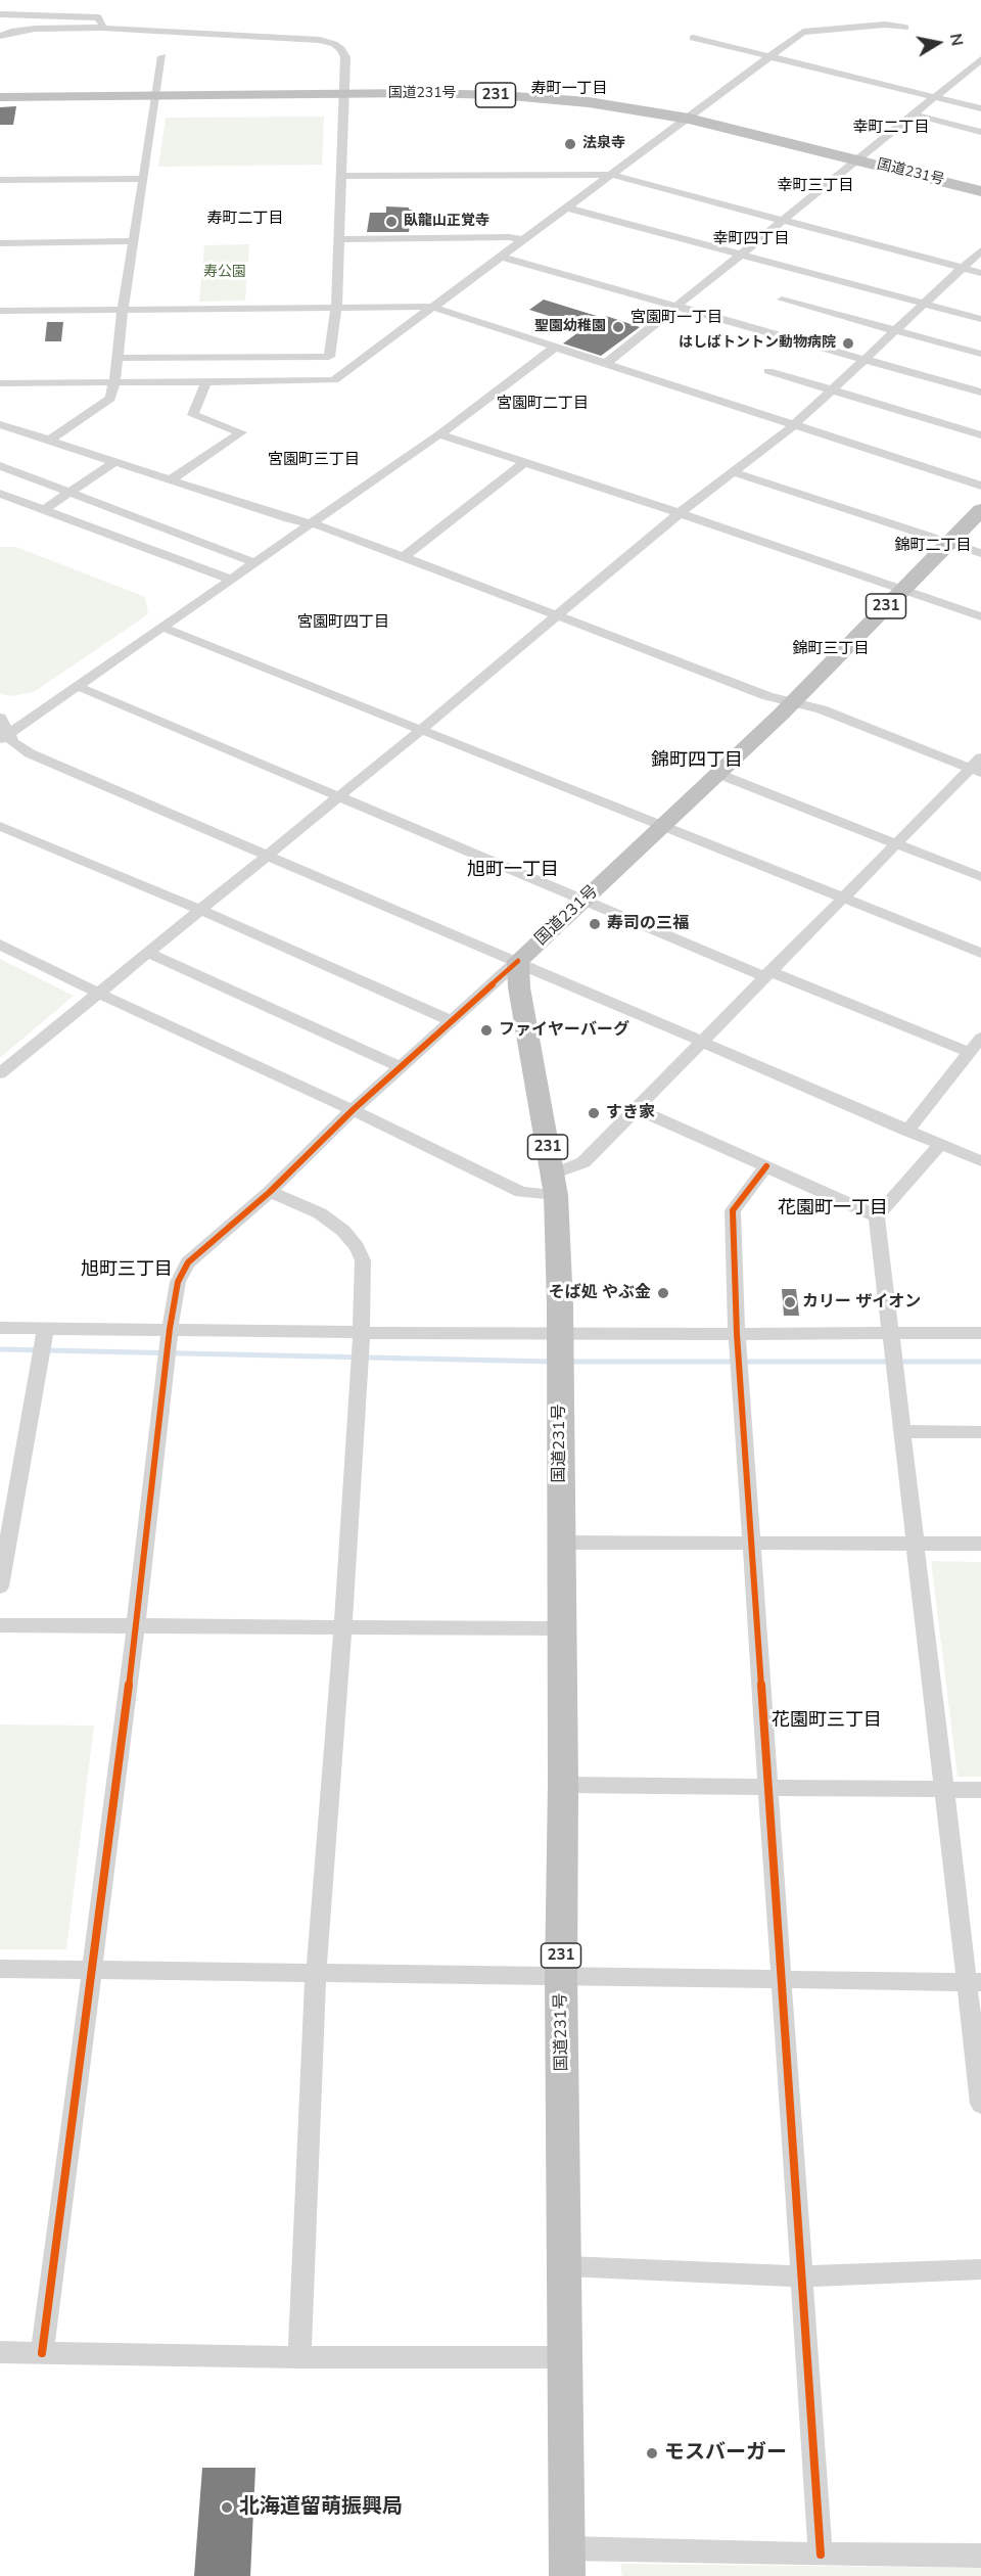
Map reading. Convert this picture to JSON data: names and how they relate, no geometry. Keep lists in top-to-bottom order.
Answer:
{
  "streets": {
    "highway": ["国道231号", "231"]
  },
  "districts": [
    "寿町一丁目",
    "幸町二丁目",
    "幸町三丁目",
    "寿町二丁目",
    "幸町四丁目",
    "宮園町一丁目",
    "宮園町二丁目",
    "宮園町三丁目",
    "錦町二丁目",
    "宮園町四丁目",
    "錦町三丁目",
    "錦町四丁目",
    "旭町一丁目",
    "花園町一丁目",
    "旭町三丁目",
    "花園町三丁目"
  ],
  "parks": ["寿公園"],
  "places": [
    "法泉寺",
    "臥龍山正覚寺",
    "聖園幼稚園",
    "はしばトントン動物病院",
    "寿司の三福",
    "ファイヤーバーグ",
    "すき家",
    "そば処 やぶ金",
    "カリー ザイオン",
    "モスバーガー",
    "北海道留萌振興局"
  ],
  "north": "right"
}
